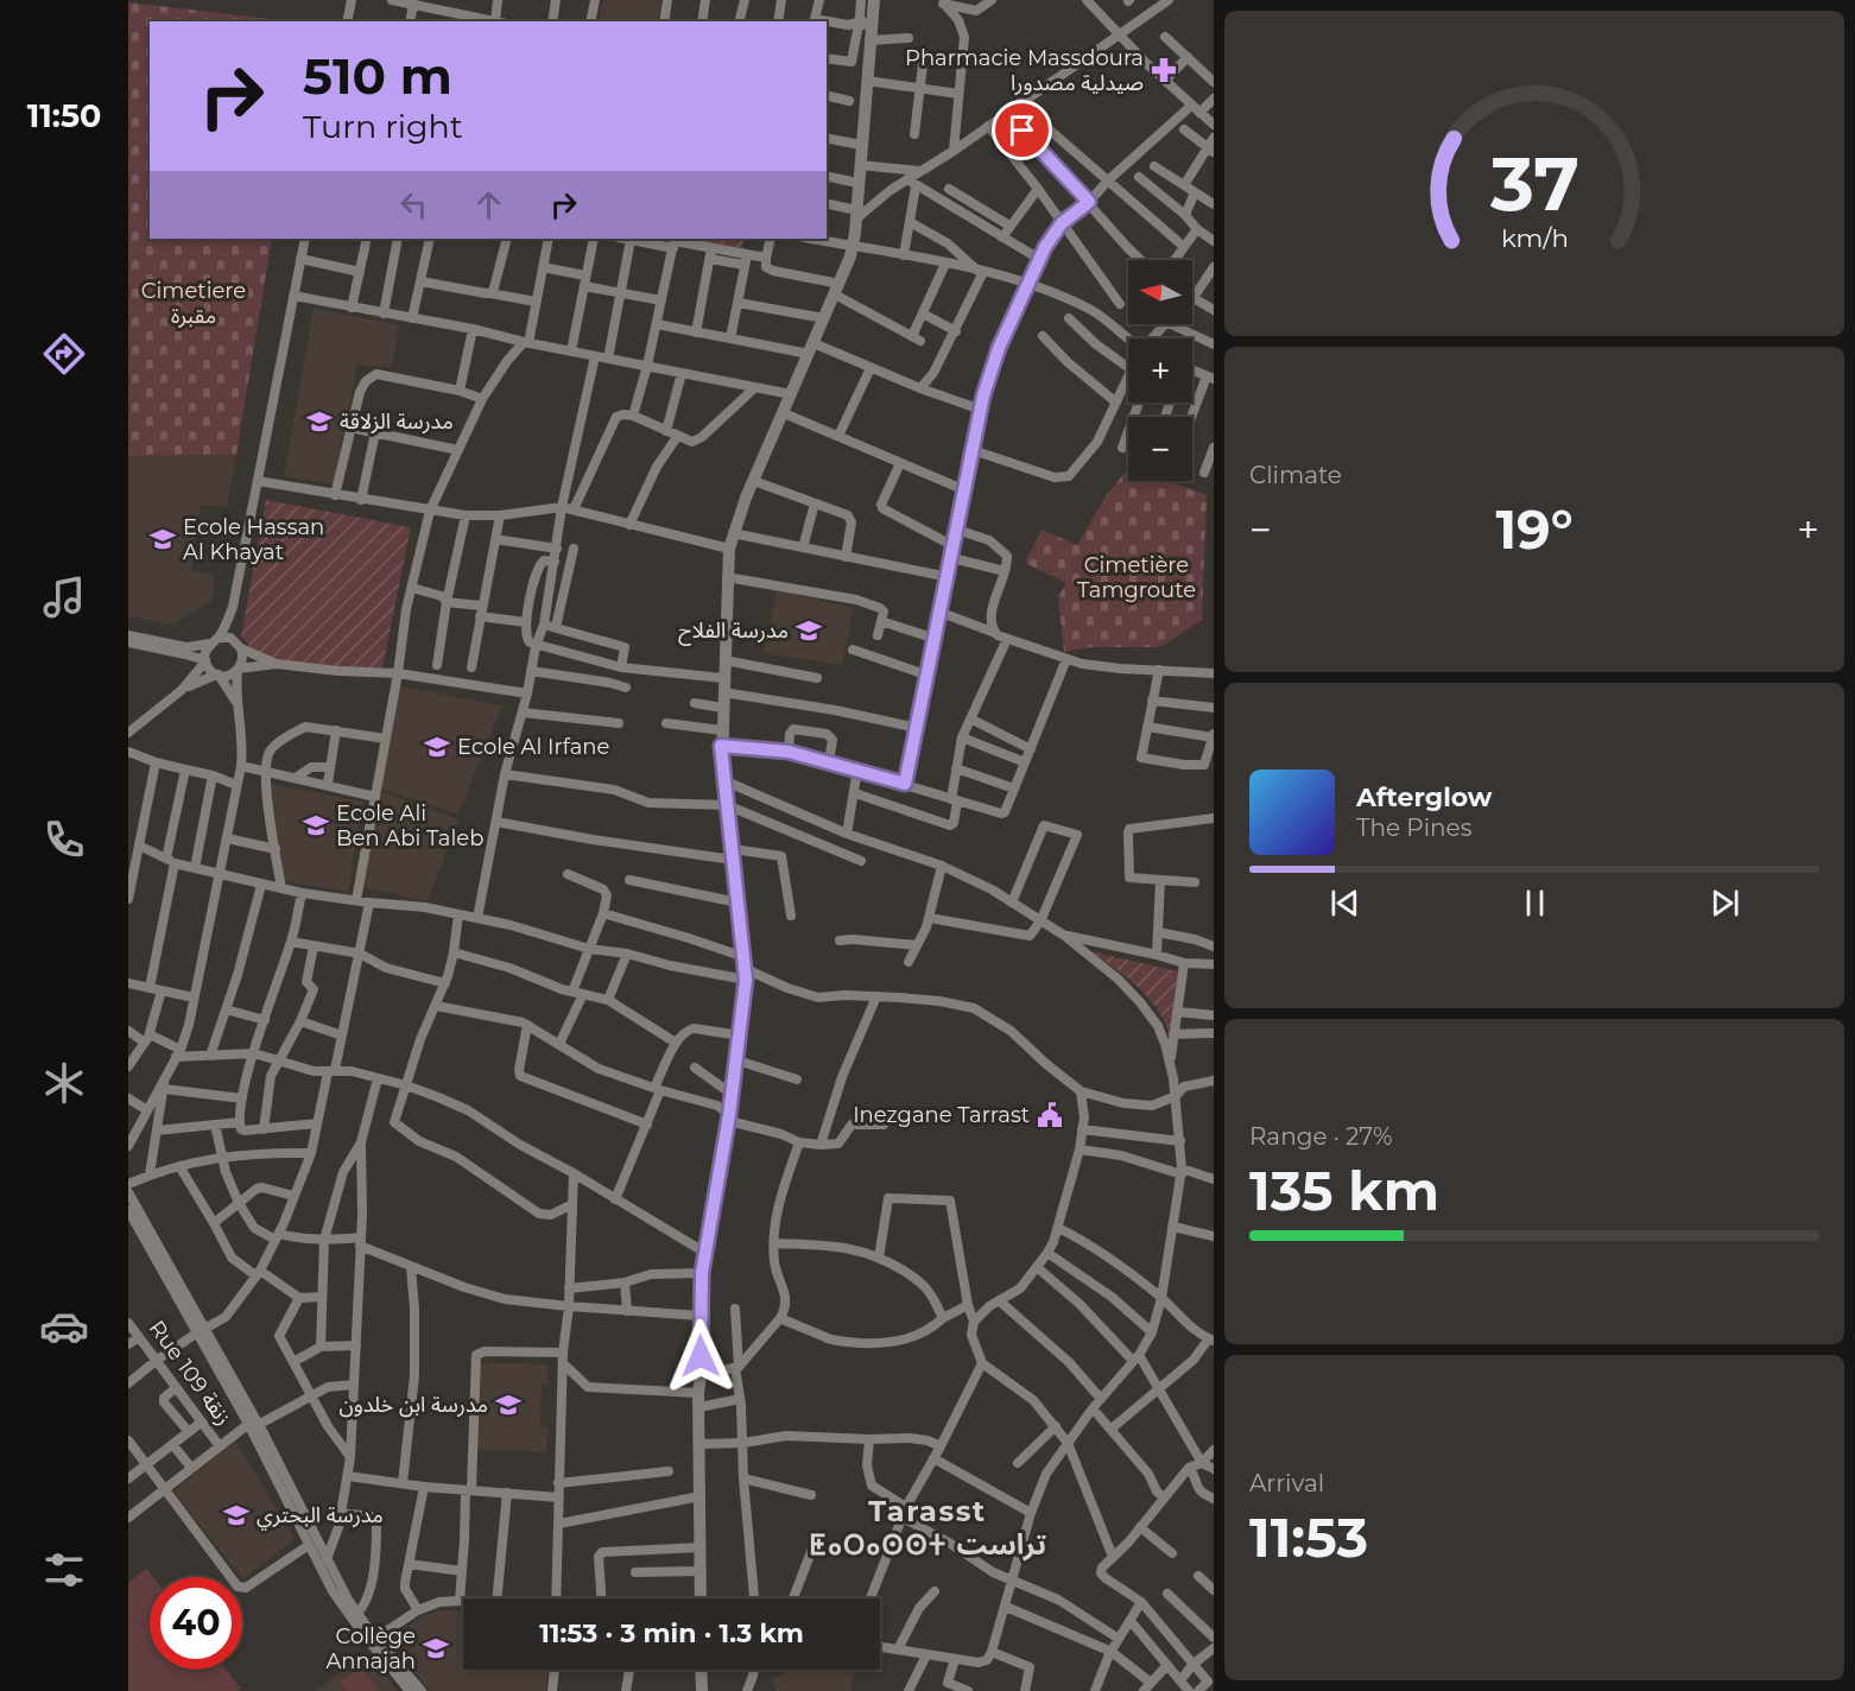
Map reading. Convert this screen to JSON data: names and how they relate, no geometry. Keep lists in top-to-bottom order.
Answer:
{
  "streets": {
    "street": ["Rue 109 زنقة"]
  },
  "districts": ["Tarasst ⵟⴰⵔⴰⵙⵙⵜ تراست"],
  "parks": ["Cimetiere مقبرة", "Cimetière Tamgroute"],
  "places": {
    "pharmacy": ["Pharmacie Massdoura صيدلية مصدورا"],
    "school or university": [
      "مدرسة الزلاقة",
      "Ecole Hassan Al Khayat",
      "مدرسة الفلاح",
      "Ecole Al Irfane",
      "Ecole Ali Ben Abi Taleb",
      "مدرسة ابن خلدون",
      "مدرسة البحتري",
      "Collège Annajah"
    ],
    "public building": ["Inezgane Tarrast"]
  },
  "north": "left",
  "page": {
    "tabs": "11:50",
    "turn": ["510 m", "Turn right"],
    "map_buttons": ["+", "−"],
    "tile": [
      "Climate",
      ["Range · 27%", "135 km"],
      ["Arrival", "11:53"]
    ],
    "heat": ["−", "19°", "+"],
    "song": ["Afterglow", "The Pines"],
    "limit": "40",
    "trip": "11:53 · 3 min · 1.3 km",
    "gauge": ["37", "km/h"]
  }
}
